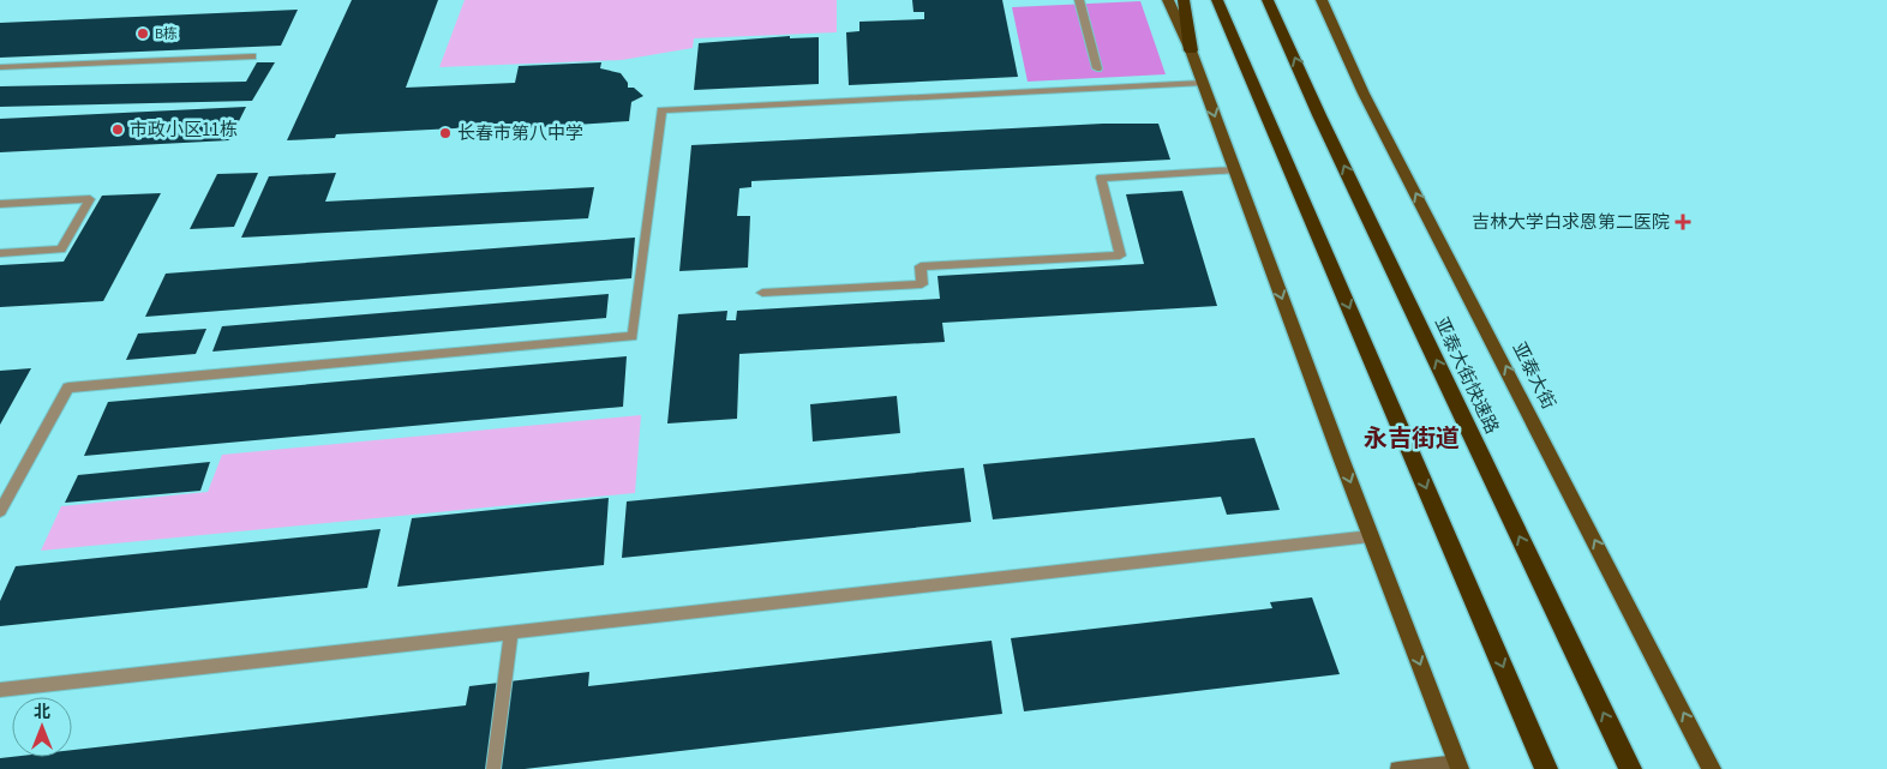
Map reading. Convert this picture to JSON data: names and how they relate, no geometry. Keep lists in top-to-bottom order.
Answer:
{
  "streets": {
    "highway": ["亚泰大街快速路"],
    "main road": ["亚泰大街"]
  },
  "one_way": ["亚泰大街"],
  "districts": ["永吉街道"],
  "places": {
    "other": ["B栋", "市政小区11栋", "长春市第八中学"],
    "health": ["吉林大学白求恩第二医院"]
  },
  "north": "top"
}
